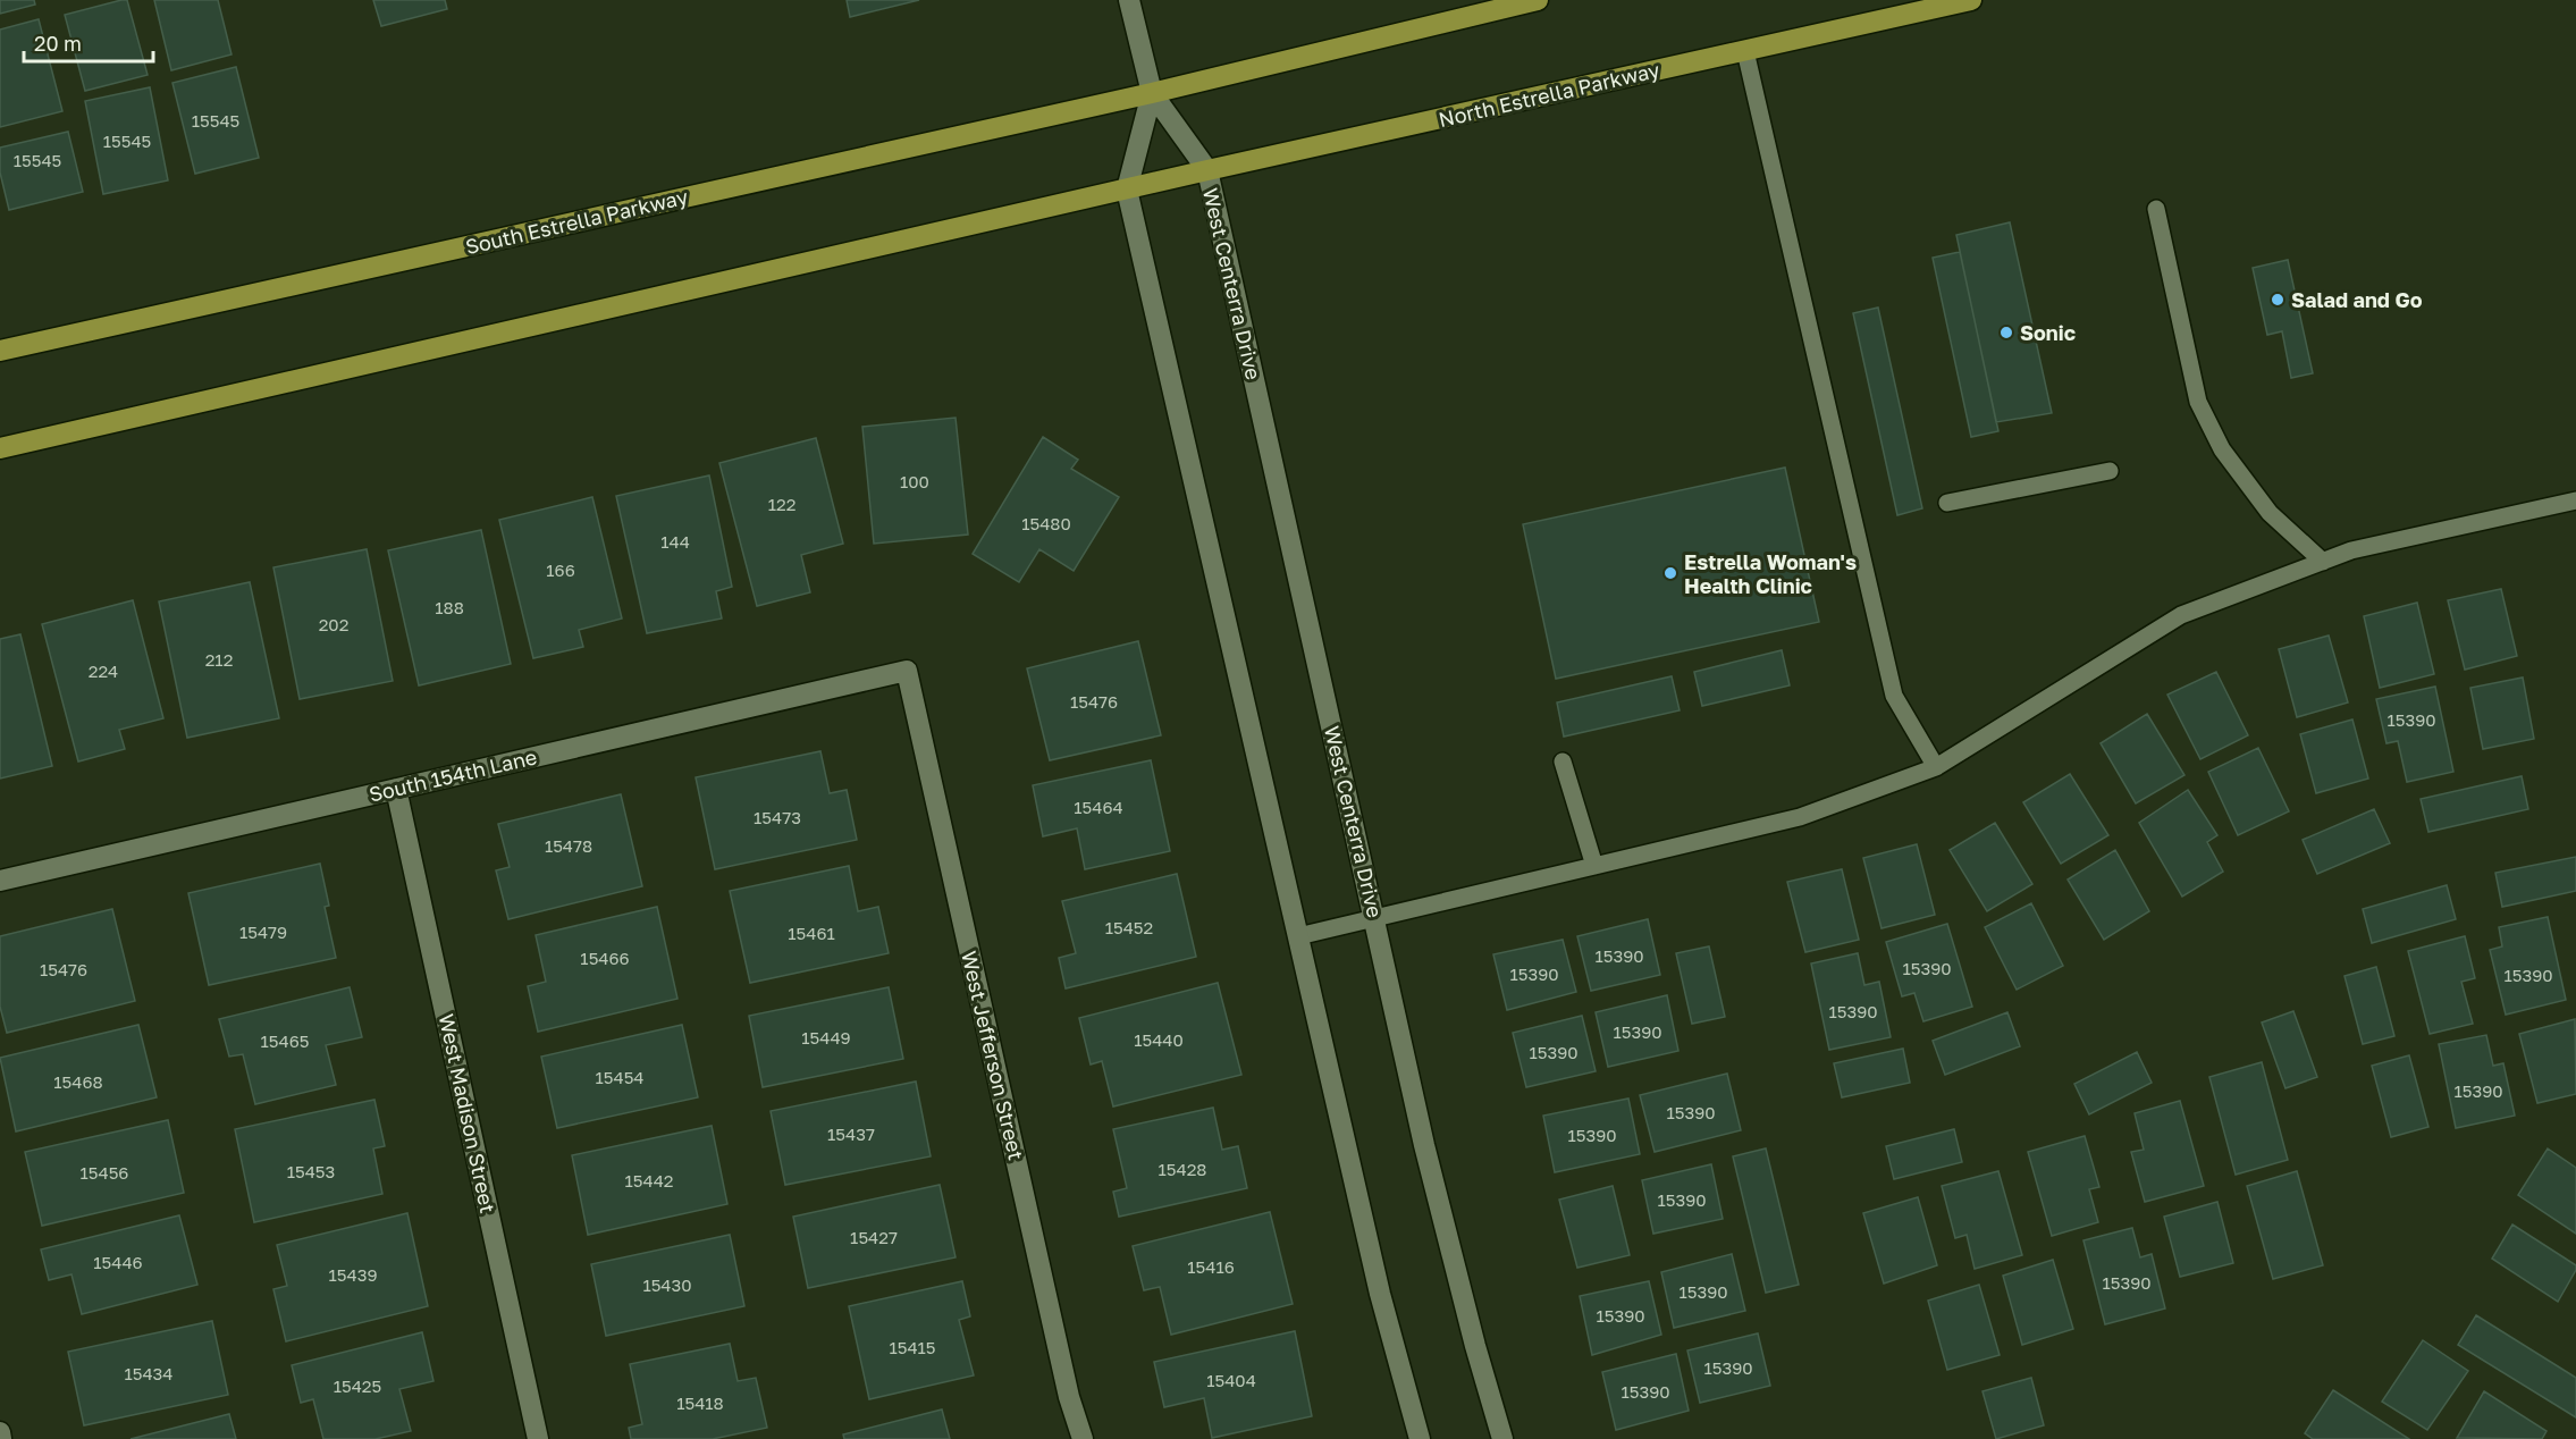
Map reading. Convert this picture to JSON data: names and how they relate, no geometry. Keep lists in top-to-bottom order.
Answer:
{
  "streets": {
    "main road": ["North Estrella Parkway", "South Estrella Parkway"],
    "street": [
      "West Centerra Drive",
      "South 154th Lane",
      "West Jefferson Street",
      "West Madison Street"
    ]
  },
  "crossings": [
    ["North Estrella Parkway", "West Centerra Drive"],
    ["South Estrella Parkway", "West Centerra Drive"],
    ["South 154th Lane", "West Jefferson Street"],
    ["South 154th Lane", "West Madison Street"]
  ],
  "places": ["Salad and Go", "Sonic", "Estrella Woman's Health Clinic"],
  "house_numbers": [
    "15545",
    "15545",
    "15545",
    "100",
    "122",
    "15480",
    "144",
    "166",
    "188",
    "202",
    "212",
    "224",
    "15476",
    "15390",
    "15464",
    "15473",
    "15478",
    "15452",
    "15479",
    "15461",
    "15390",
    "15466",
    "15390",
    "15476",
    "15390",
    "15390",
    "15390",
    "15390",
    "15449",
    "15440",
    "15465",
    "15390",
    "15454",
    "15468",
    "15390",
    "15390",
    "15437",
    "15390",
    "15428",
    "15453",
    "15456",
    "15442",
    "15390",
    "15427",
    "15446",
    "15416",
    "15439",
    "15390",
    "15430",
    "15390",
    "15390",
    "15415",
    "15390",
    "15434",
    "15404",
    "15425",
    "15390",
    "15418"
  ],
  "scale_bar": "20 m"
}
